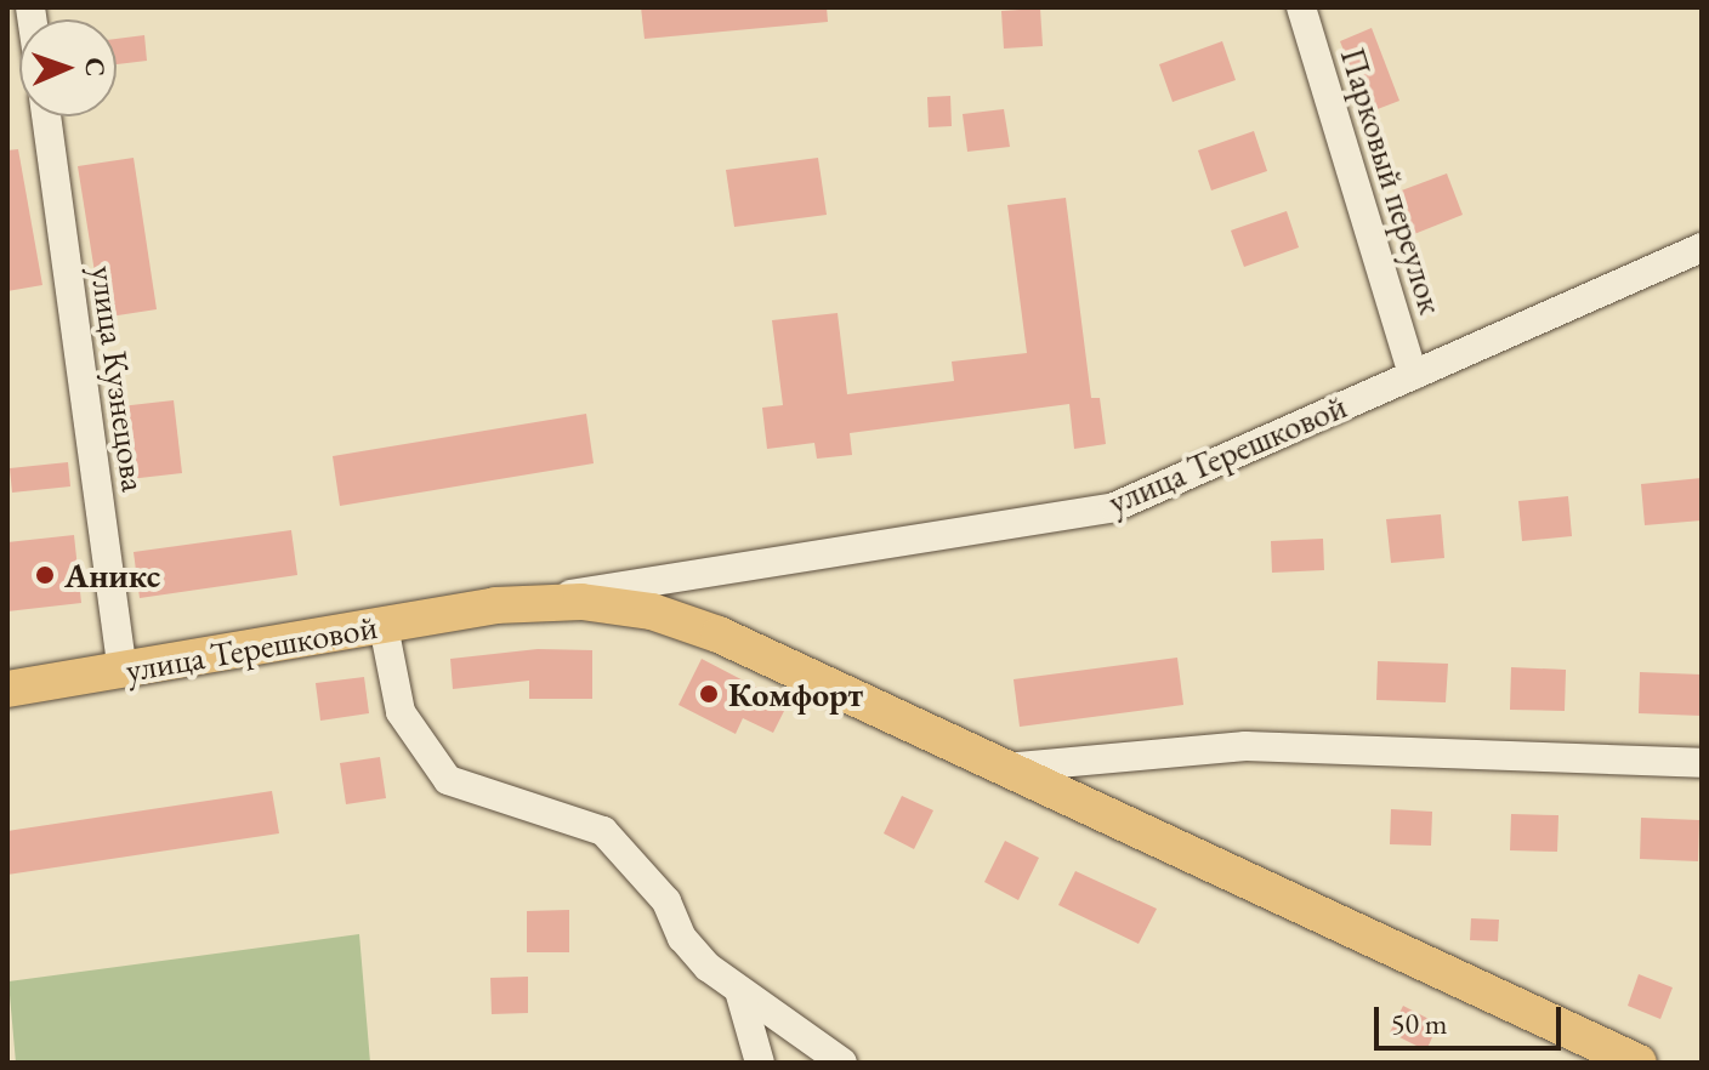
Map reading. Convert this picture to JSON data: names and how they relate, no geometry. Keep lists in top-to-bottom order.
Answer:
{
  "streets": {
    "main road": ["улица Терешковой"],
    "street": ["Парковый переулок", "улица Кузнецова"]
  },
  "crossings": [
    ["Парковый переулок", "улица Терешковой"],
    ["улица Кузнецова", "улица Терешковой"]
  ],
  "places": ["Аникс", "Комфорт"],
  "scale_bar": "50 m",
  "north": "right"
}
